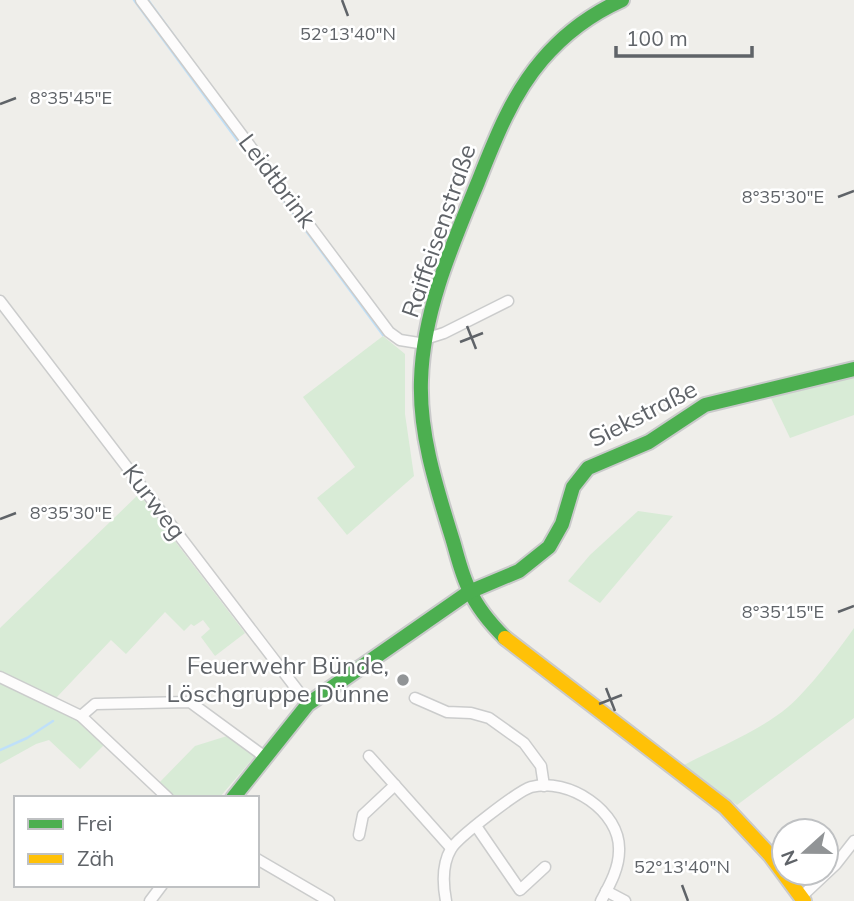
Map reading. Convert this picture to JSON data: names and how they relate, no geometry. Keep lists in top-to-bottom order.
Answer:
{
  "streets": {
    "street": [
      "Leidtbrink",
      "Raiffeisenstraße",
      "Siekstraße",
      "Kurweg"
    ]
  },
  "crossings": [
    ["Leidtbrink", "Raiffeisenstraße"],
    ["Raiffeisenstraße", "Siekstraße"],
    ["Siekstraße", "Kurweg"]
  ],
  "places": ["Feuerwehr Bünde, Löschgruppe Dünne"],
  "legend": ["Frei", "Zäh"],
  "scale_bar": "100 m",
  "north": "left",
  "coordinates": [
    "52°13'40\"N",
    "8°35'45\"E",
    "8°35'30\"E",
    "8°35'15\"E"
  ]
}
